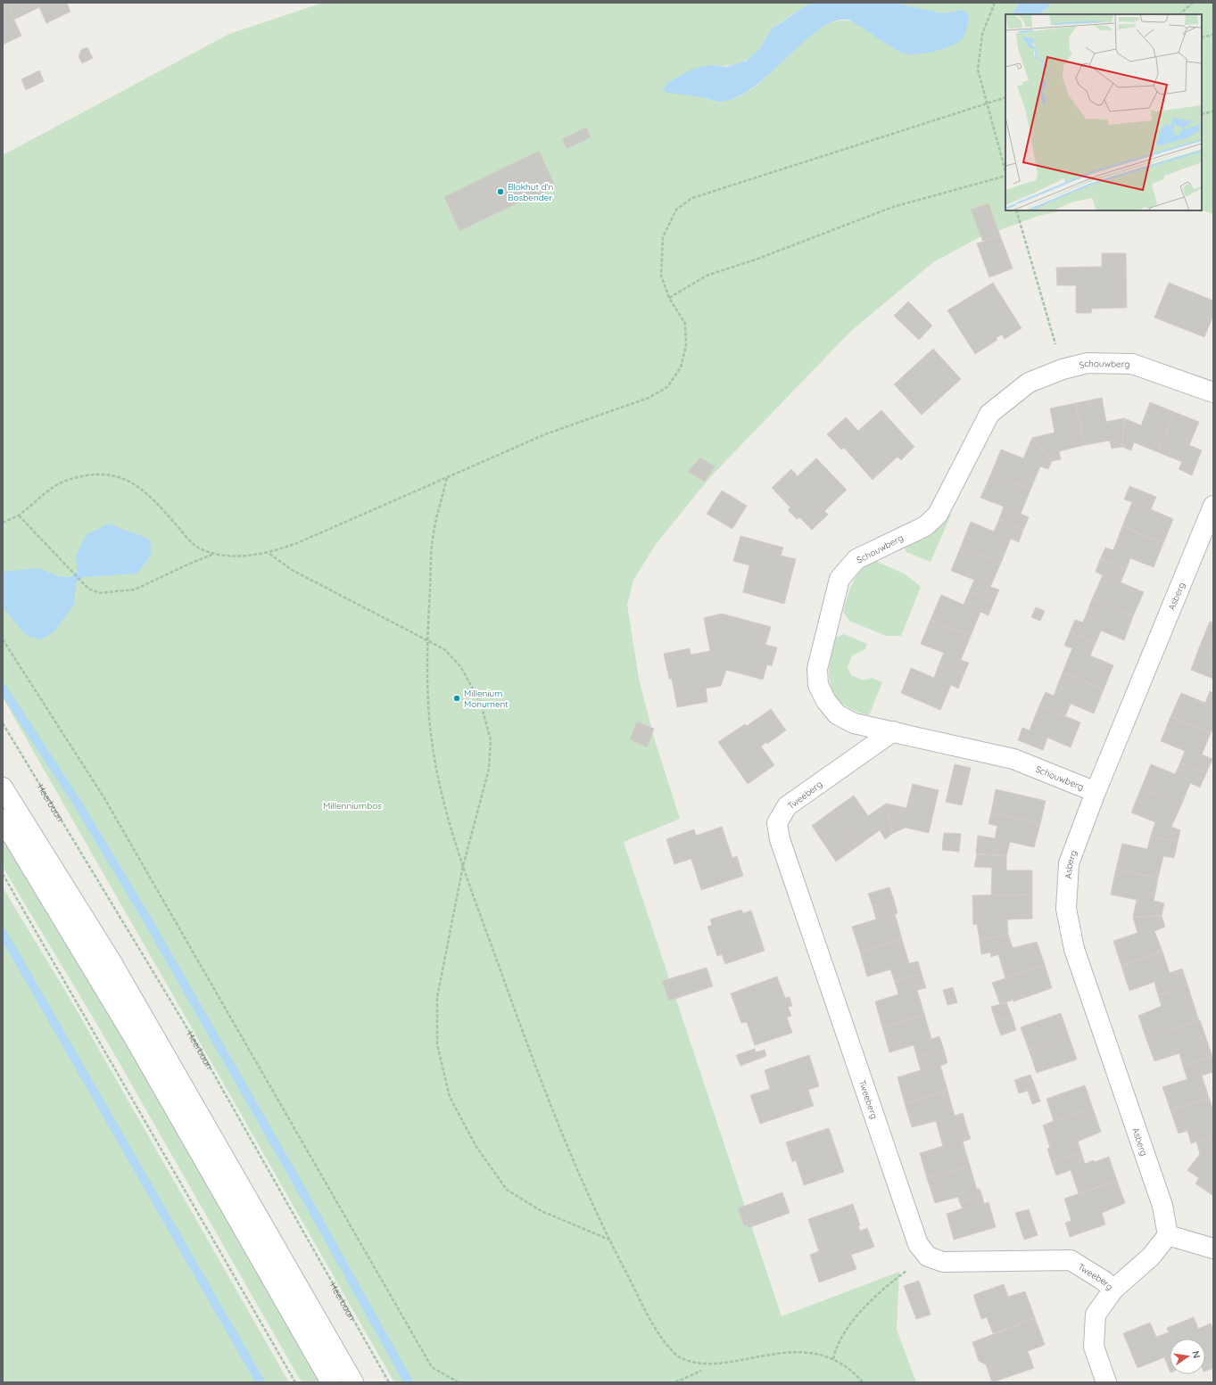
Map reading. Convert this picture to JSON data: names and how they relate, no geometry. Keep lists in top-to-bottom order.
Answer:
{
  "streets": {
    "street": ["Schouwberg", "Asberg", "Tweeberg"],
    "path": ["Heerbaan"]
  },
  "crossings": [
    ["Schouwberg", "Asberg"],
    ["Schouwberg", "Tweeberg"],
    ["Asberg", "Tweeberg"]
  ],
  "parks": ["Millenniumbos"],
  "places": ["Blokhut d'n Bosbender", "Millenium Monument"],
  "north": "right"
}
